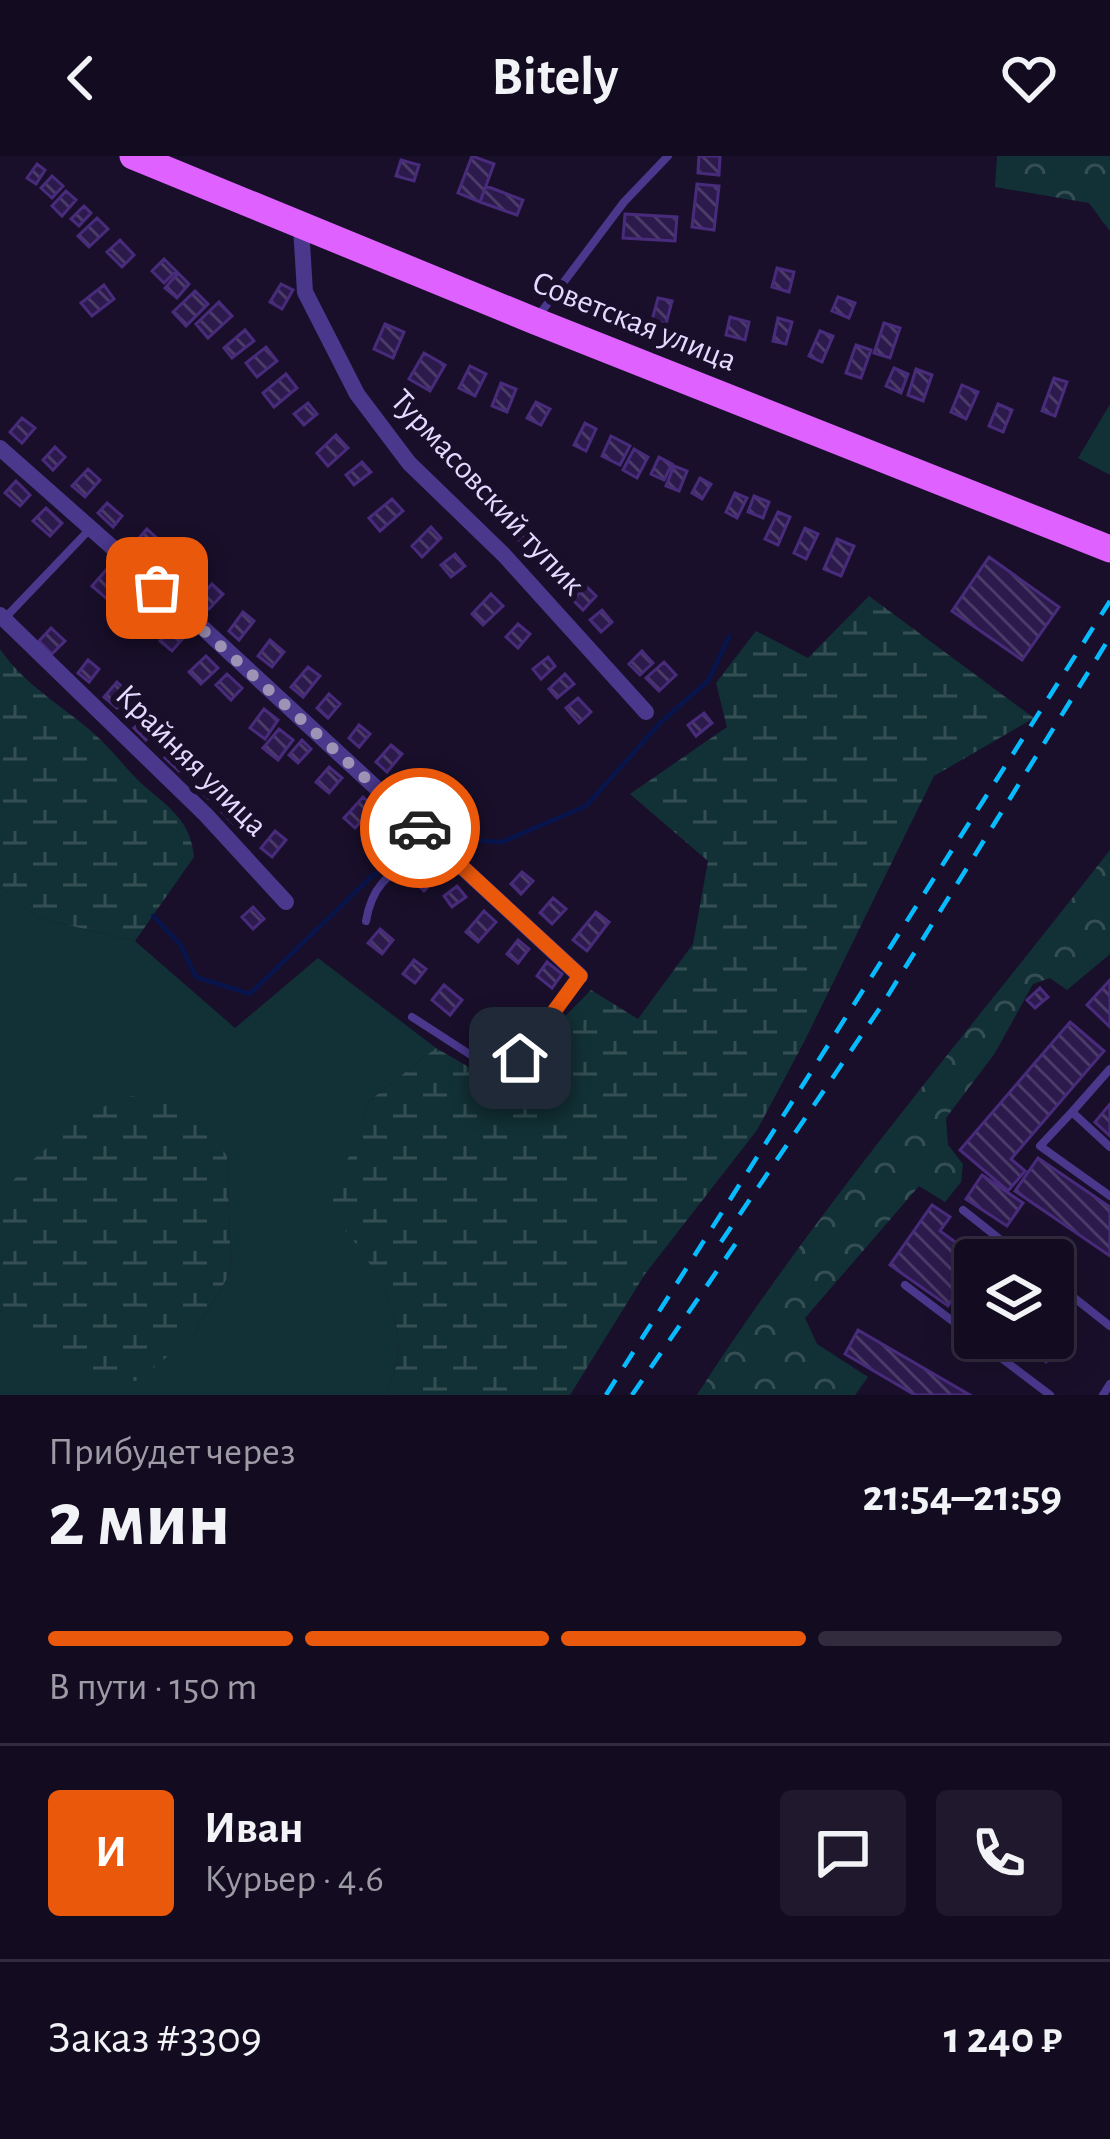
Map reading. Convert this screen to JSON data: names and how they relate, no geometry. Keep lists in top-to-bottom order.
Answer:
{
  "streets": {
    "main road": ["Советская улица"],
    "street": ["Турмасовский тупик", "Крайняя улица"]
  },
  "crossings": [
    ["Советская улица", "Турмасовский тупик"]
  ],
  "page": {
    "header": "Bitely",
    "heading": ["2 мин", "Прибудет через", "21:54–21:59"],
    "panel": [
      "Иван",
      "Курьер · 4.6",
      "Заказ #3309",
      "1 240 ₽"
    ],
    "bar": "В пути · 150 m",
    "round": "И"
  }
}
